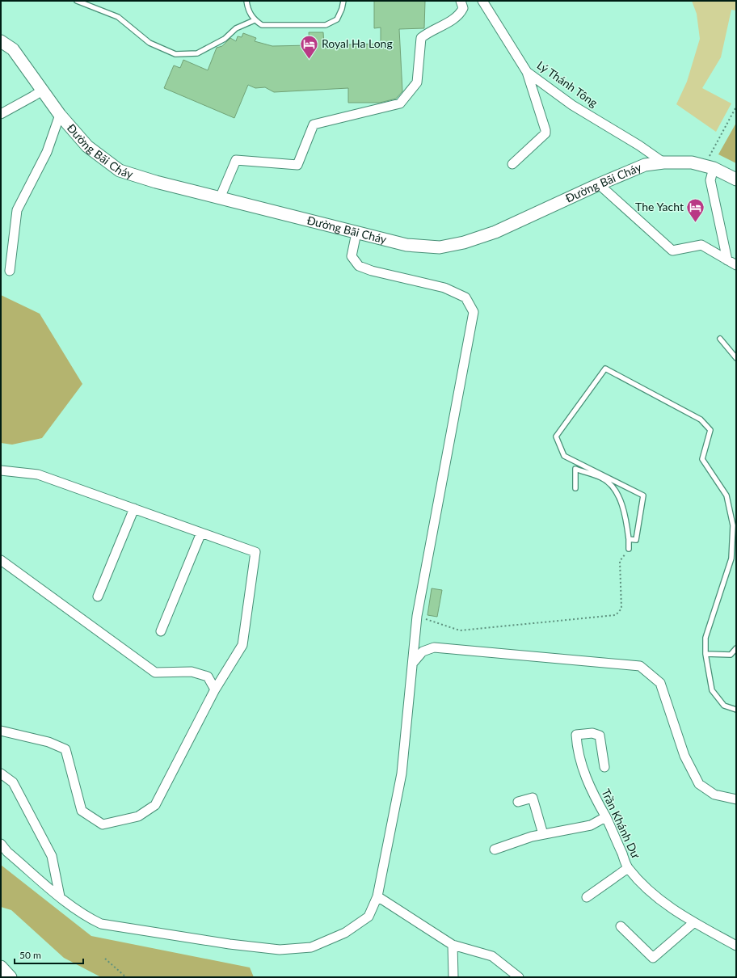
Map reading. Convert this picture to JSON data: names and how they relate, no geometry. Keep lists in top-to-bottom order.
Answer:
{
  "streets": {
    "main road": ["Đường Bãi Cháy"],
    "street": ["Lý Thánh Tông", "Trần Khánh Dư"]
  },
  "crossings": [
    ["Lý Thánh Tông", "Đường Bãi Cháy"]
  ],
  "places": {
    "hotel": ["Royal Ha Long", "The Yacht"]
  },
  "scale_bar": "50 m"
}
